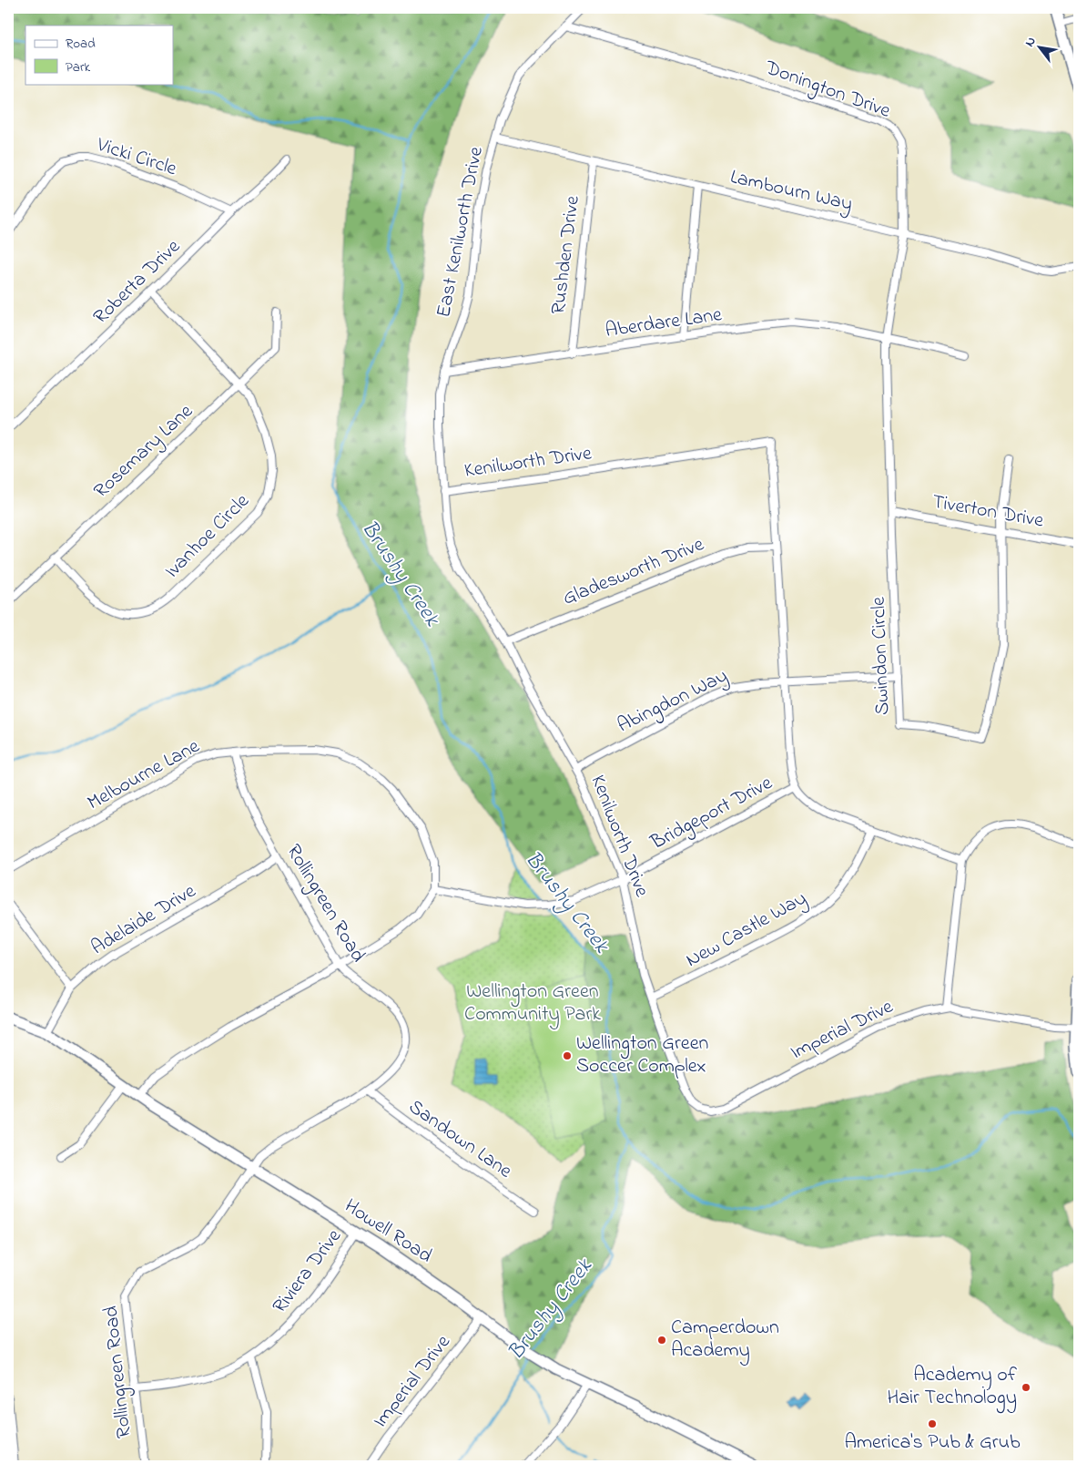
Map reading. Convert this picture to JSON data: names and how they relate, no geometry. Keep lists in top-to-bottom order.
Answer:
{
  "streets": {
    "main road": ["Howell Road"],
    "street": [
      "Donington Drive",
      "Vicki Circle",
      "Lambourn Way",
      "East Kenilworth Drive",
      "Rushden Drive",
      "Roberta Drive",
      "Aberdare Lane",
      "Rosemary Lane",
      "Kenilworth Drive",
      "Tiverton Drive",
      "Ivanhoe Circle",
      "Gladesworth Drive",
      "Swindon Circle",
      "Abingdon Way",
      "Melbourne Lane",
      "Bridgeport Drive",
      "Rollingreen Road",
      "Adelaide Drive",
      "New Castle Way",
      "Imperial Drive",
      "Sandown Lane",
      "Riviera Drive"
    ]
  },
  "crossings": [
    ["Donington Drive", "Lambourn Way"],
    ["Donington Drive", "East Kenilworth Drive"],
    ["Donington Drive", "Aberdare Lane"],
    ["Donington Drive", "Tiverton Drive"],
    ["Donington Drive", "Swindon Circle"],
    ["Vicki Circle", "Roberta Drive"],
    ["Lambourn Way", "East Kenilworth Drive"],
    ["Lambourn Way", "Rushden Drive"],
    ["East Kenilworth Drive", "Aberdare Lane"],
    ["East Kenilworth Drive", "Kenilworth Drive"],
    ["Rushden Drive", "Aberdare Lane"],
    ["Roberta Drive", "Ivanhoe Circle"],
    ["Rosemary Lane", "Ivanhoe Circle"],
    ["Kenilworth Drive", "Gladesworth Drive"],
    ["Kenilworth Drive", "Abingdon Way"],
    ["Kenilworth Drive", "Bridgeport Drive"],
    ["Kenilworth Drive", "New Castle Way"],
    ["Kenilworth Drive", "Imperial Drive"],
    ["Tiverton Drive", "Swindon Circle"],
    ["Swindon Circle", "Abingdon Way"],
    ["Melbourne Lane", "Bridgeport Drive"],
    ["Melbourne Lane", "Rollingreen Road"],
    ["Rollingreen Road", "Adelaide Drive"],
    ["Rollingreen Road", "Sandown Lane"],
    ["Rollingreen Road", "Howell Road"],
    ["Rollingreen Road", "Riviera Drive"],
    ["Adelaide Drive", "Howell Road"],
    ["Imperial Drive", "Howell Road"],
    ["Howell Road", "Riviera Drive"]
  ],
  "water": ["Brushy Creek"],
  "parks": ["Wellington Green Community Park"],
  "places": [
    "Wellington Green Soccer Complex",
    "Camperdown Academy",
    "Academy of Hair Technology",
    "America's Pub & Grub"
  ],
  "legend": ["Road", "Park"],
  "north": "top left"
}
